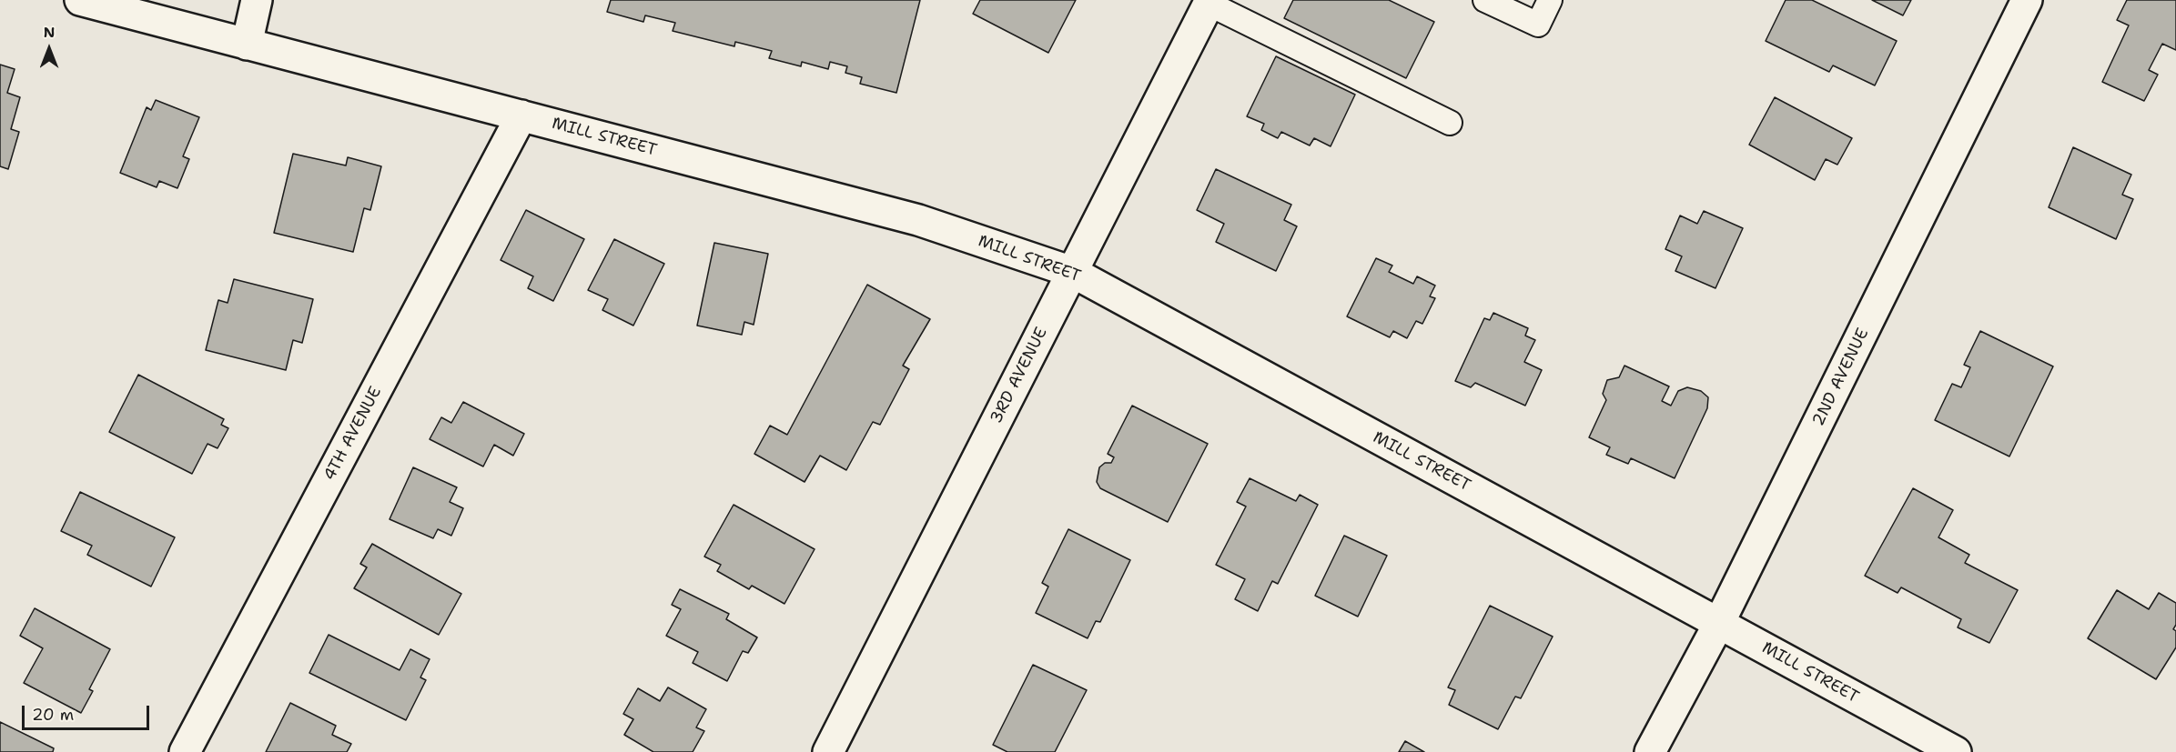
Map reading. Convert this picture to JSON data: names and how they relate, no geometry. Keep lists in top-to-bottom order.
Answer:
{
  "streets": {
    "street": [
      "MILL STREET",
      "3RD AVENUE",
      "2ND AVENUE",
      "4TH AVENUE"
    ]
  },
  "crossings": [
    ["MILL STREET", "3RD AVENUE"],
    ["MILL STREET", "2ND AVENUE"],
    ["MILL STREET", "4TH AVENUE"]
  ],
  "scale_bar": "20 m",
  "north": "top"
}
